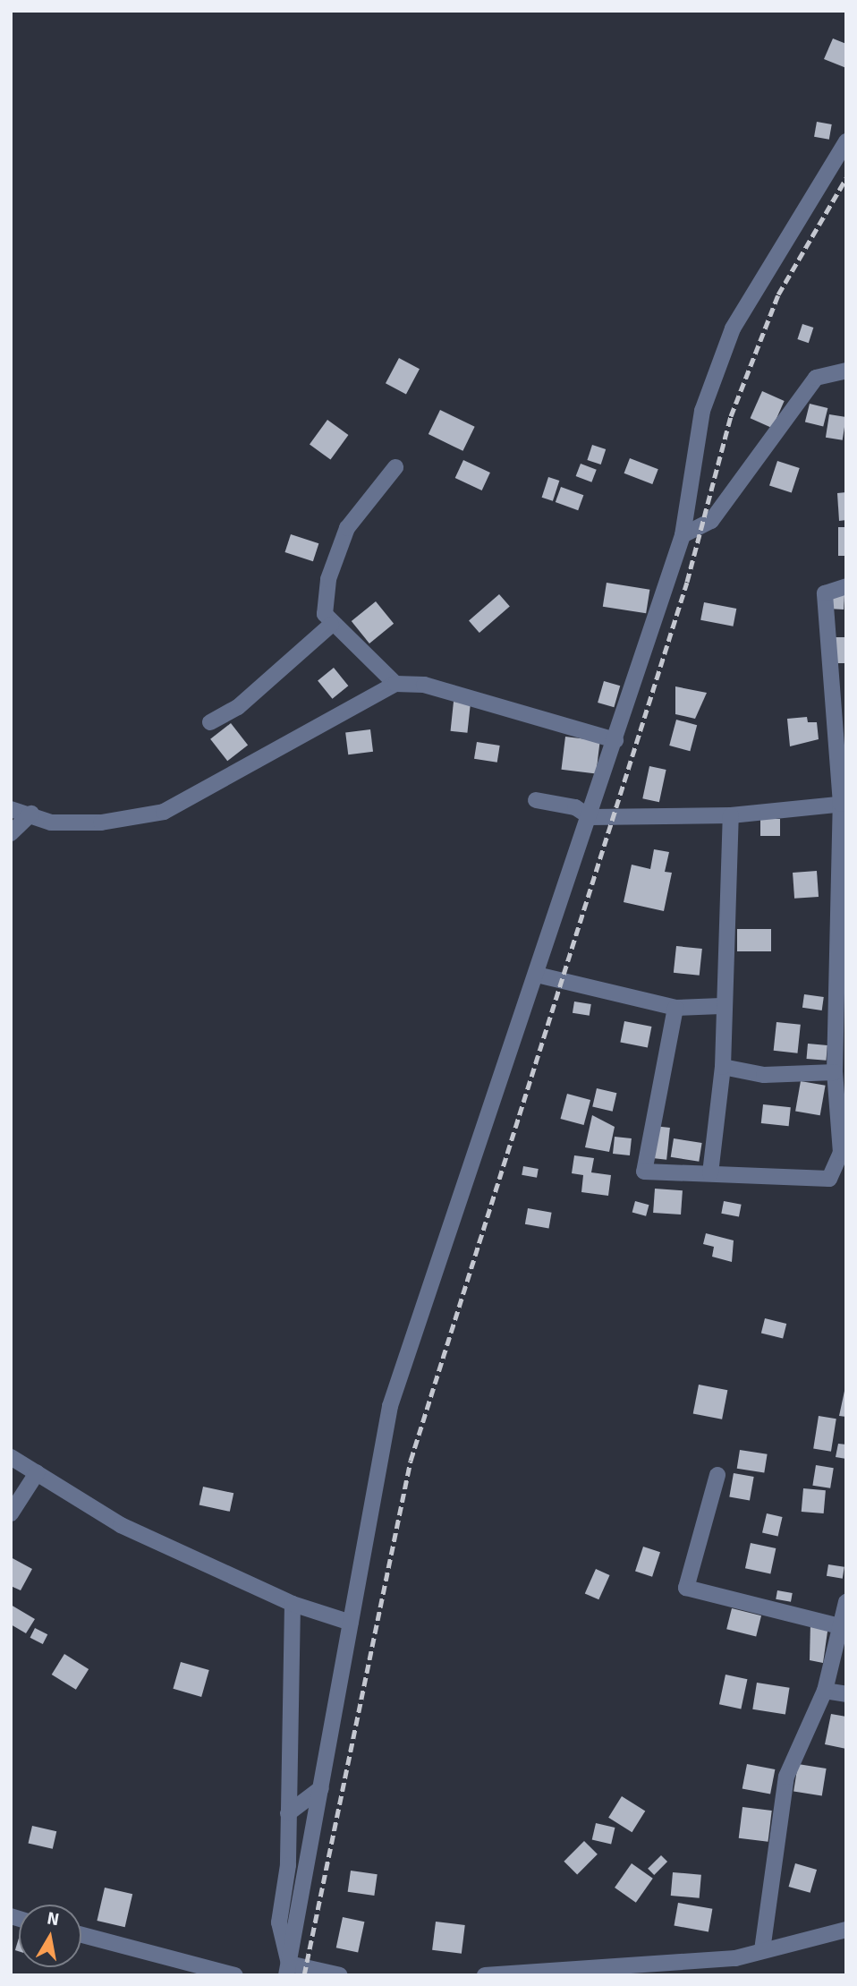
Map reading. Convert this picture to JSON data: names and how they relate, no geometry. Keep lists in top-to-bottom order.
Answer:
{
  "north": "top"
}
